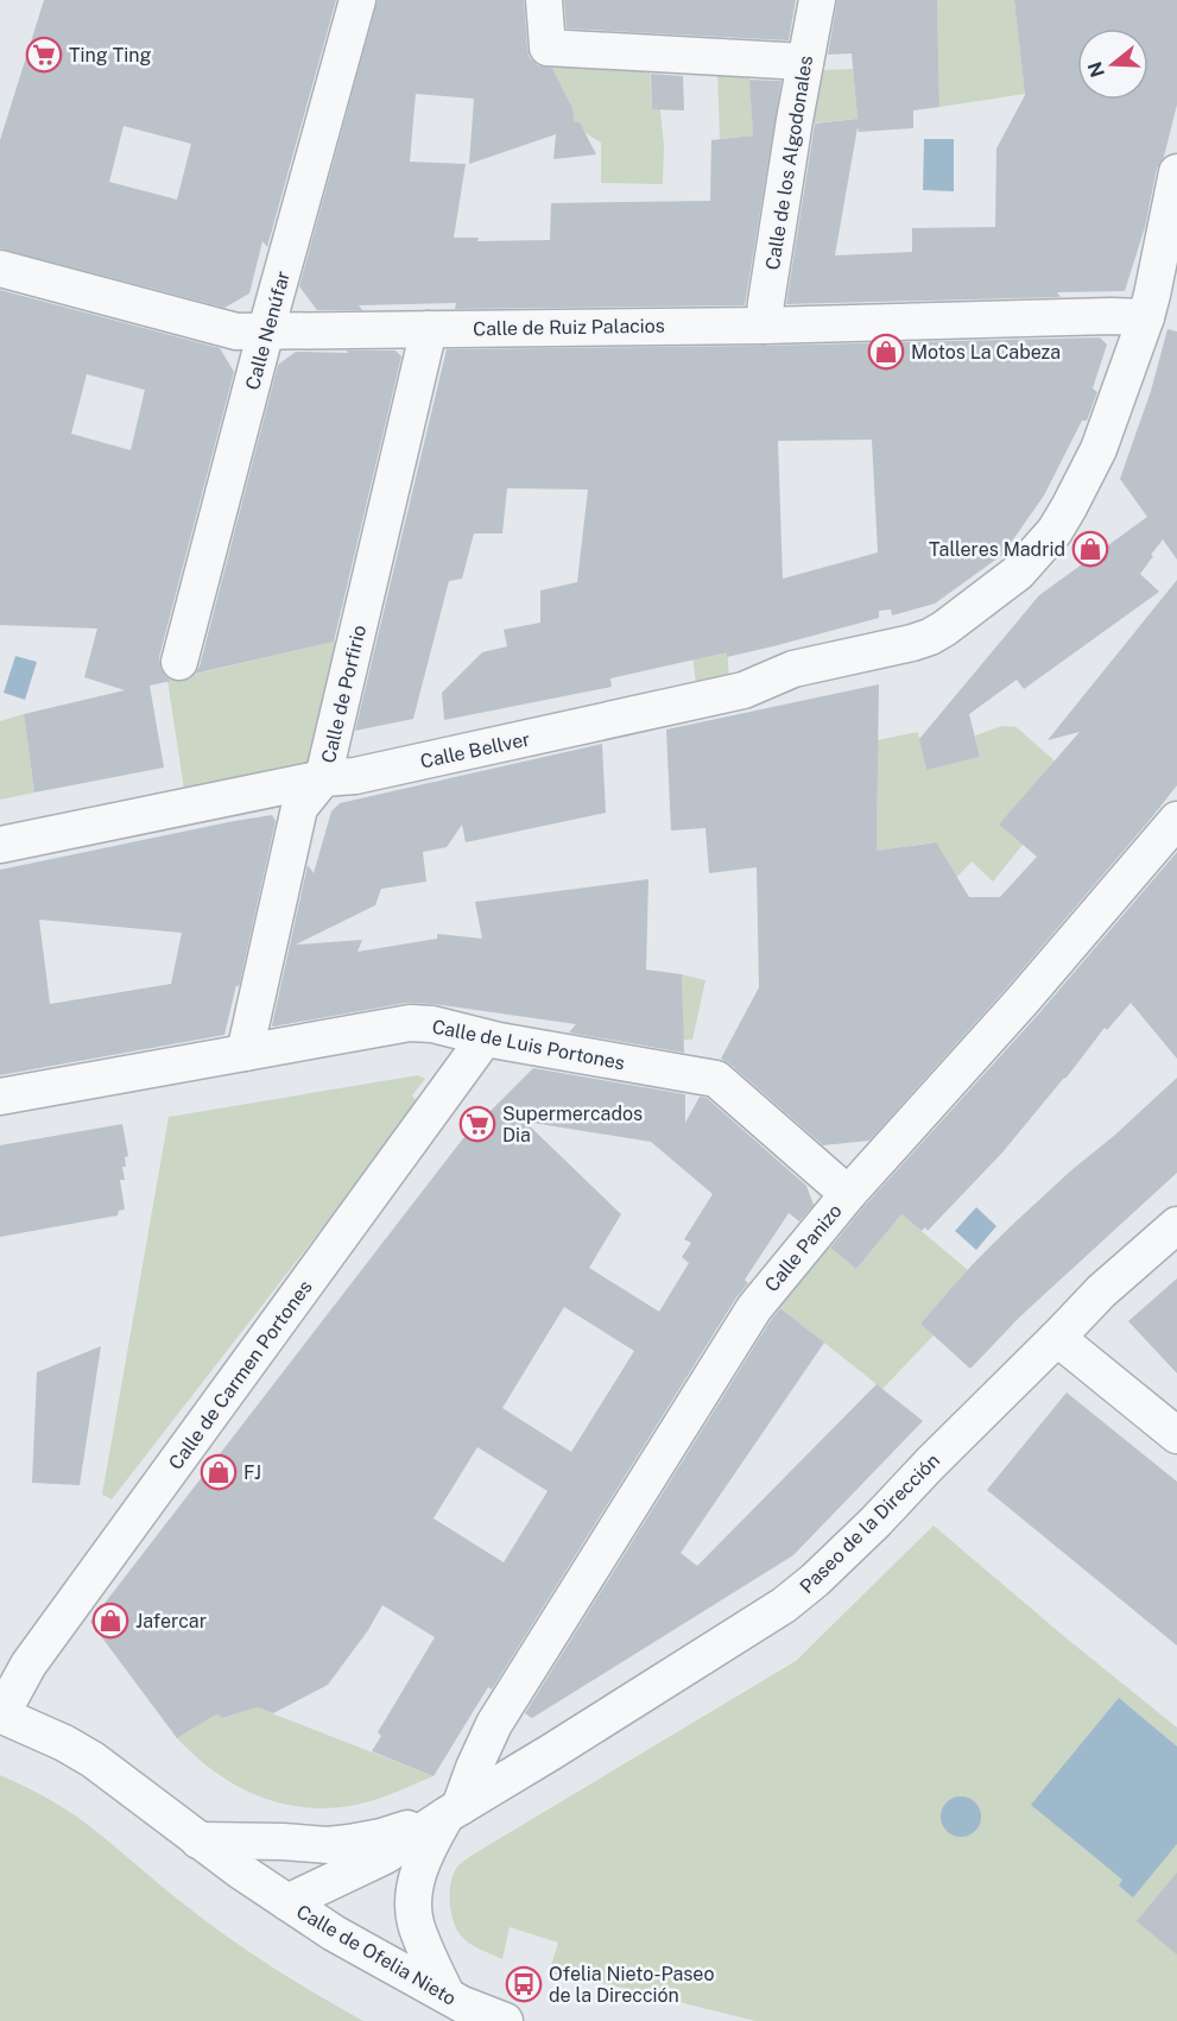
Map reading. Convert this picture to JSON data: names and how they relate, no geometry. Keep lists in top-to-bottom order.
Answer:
{
  "streets": {
    "street": [
      "Calle de los Algodonales",
      "Calle de Ruiz Palacios",
      "Calle Nenúfar",
      "Calle de Porfirio",
      "Calle Bellver",
      "Calle de Luis Portones",
      "Calle Panizo",
      "Calle de Carmen Portones",
      "Paseo de la Dirección",
      "Calle de Ofelia Nieto"
    ]
  },
  "crossings": [
    ["Calle de los Algodonales", "Calle de Ruiz Palacios"],
    ["Calle de Ruiz Palacios", "Calle Nenúfar"],
    ["Calle de Ruiz Palacios", "Calle de Porfirio"],
    ["Calle de Ruiz Palacios", "Calle Bellver"],
    ["Calle de Porfirio", "Calle Bellver"],
    ["Calle de Porfirio", "Calle de Luis Portones"],
    ["Calle de Luis Portones", "Calle Panizo"],
    ["Calle de Luis Portones", "Calle de Carmen Portones"],
    ["Calle Panizo", "Paseo de la Dirección"],
    ["Paseo de la Dirección", "Calle de Ofelia Nieto"]
  ],
  "places": {
    "supermarket": ["Ting Ting", "Supermercados Dia"],
    "shop": [
      "Motos La Cabeza",
      "Talleres Madrid",
      "FJ",
      "Jafercar"
    ],
    "bus stop": ["Ofelia Nieto-Paseo de la Dirección"]
  },
  "north": "left"
}
